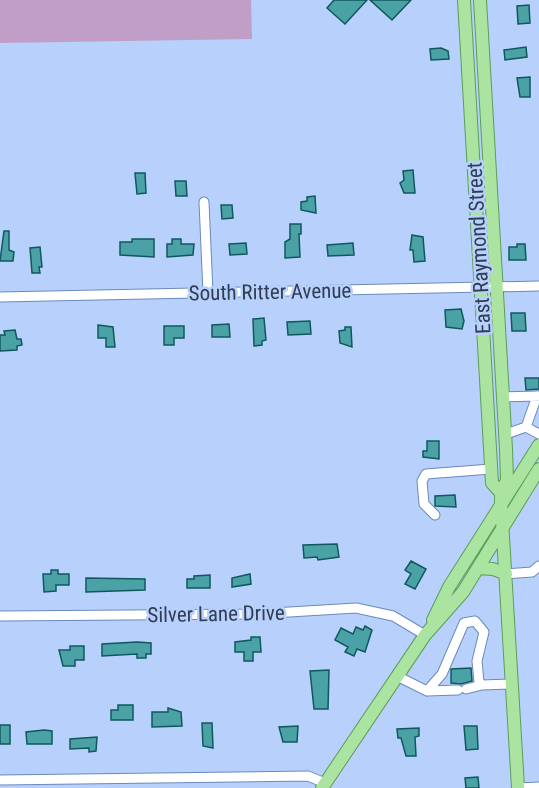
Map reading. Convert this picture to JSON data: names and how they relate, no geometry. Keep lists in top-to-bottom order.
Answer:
{
  "streets": {
    "main road": ["East Raymond Street"],
    "street": ["South Ritter Avenue", "Silver Lane Drive"]
  },
  "crossings": [
    ["East Raymond Street", "South Ritter Avenue"]
  ]
}
